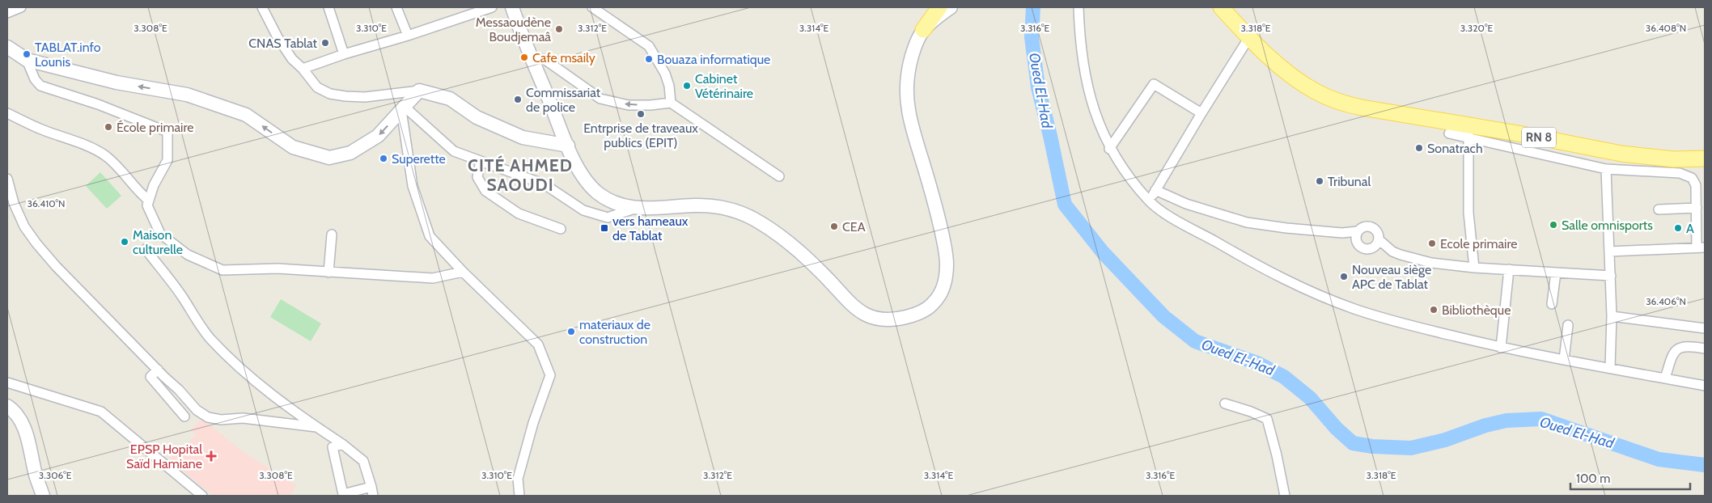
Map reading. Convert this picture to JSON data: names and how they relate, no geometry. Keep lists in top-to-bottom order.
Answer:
{
  "streets": {
    "main road": ["RN 8"]
  },
  "districts": ["CITÉ AHMED SAOUDI"],
  "water": ["Oued El-Had"],
  "places": {
    "other": [
      "Messaoudène Boudjemaâ",
      "CNAS Tablat",
      "TABLAT.info Lounis",
      "Cafe msaily",
      "Bouaza informatique",
      "Cabinet Vétérinaire",
      "Commissariat de police",
      "Entrprise de traveaux publics (EPIT)",
      "École primaire",
      "Sonatrach",
      "Superette",
      "Tribunal",
      "Salle omnisports",
      "CEA",
      "A",
      "Maison culturelle",
      "Ecole primaire",
      "Nouveau siège APC de Tablat",
      "Bibliothèque",
      "materiaux de construction"
    ],
    "transit": ["vers hameaux de Tablat"],
    "health": ["EPSP Hopital Saïd Hamiane"]
  },
  "scale_bar": "100 m",
  "coordinates": [
    "36.408°N",
    "3.308°E",
    "3.310°E",
    "3.312°E",
    "3.314°E",
    "3.316°E",
    "3.318°E",
    "3.320°E",
    "36.410°N",
    "36.406°N",
    "3.306°E"
  ]
}
